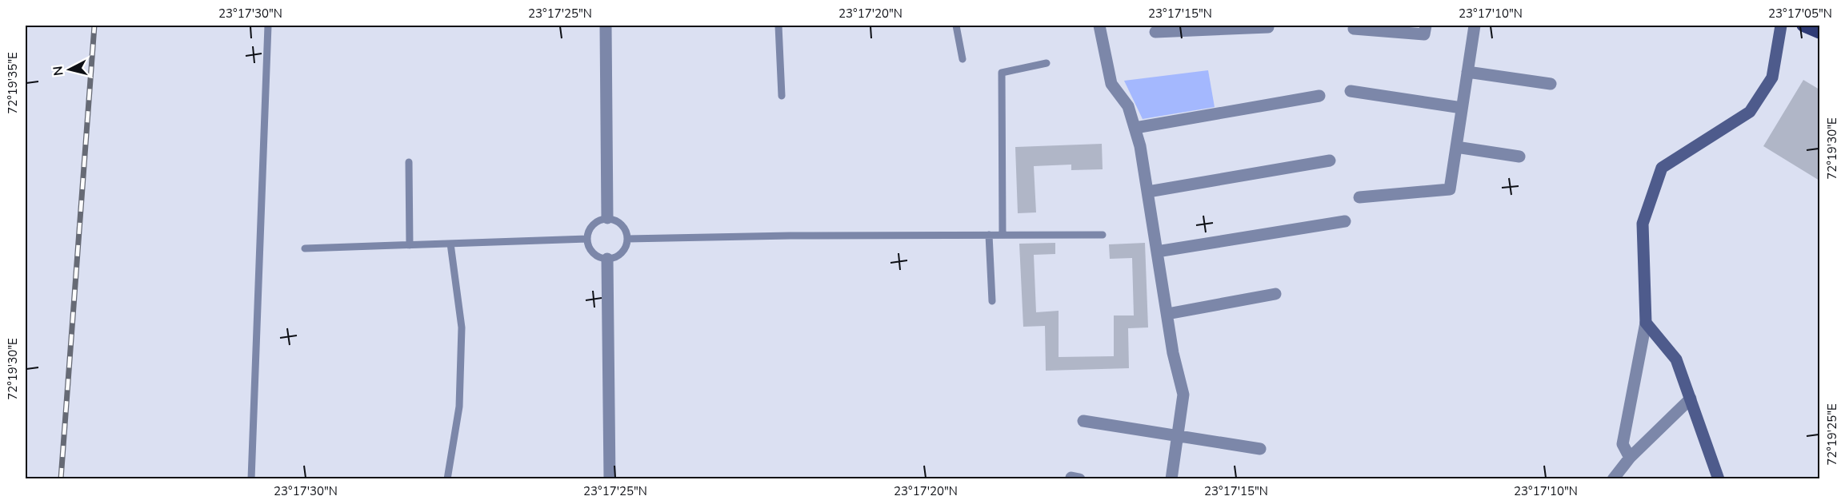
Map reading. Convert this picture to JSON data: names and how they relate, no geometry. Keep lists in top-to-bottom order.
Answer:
{
  "north": "left",
  "coordinates": [
    "23°17'30\"N",
    "23°17'25\"N",
    "23°17'20\"N",
    "23°17'15\"N",
    "23°17'10\"N",
    "23°17'05\"N",
    "72°19'35\"E",
    "72°19'30\"E",
    "72°19'25\"E"
  ]
}
